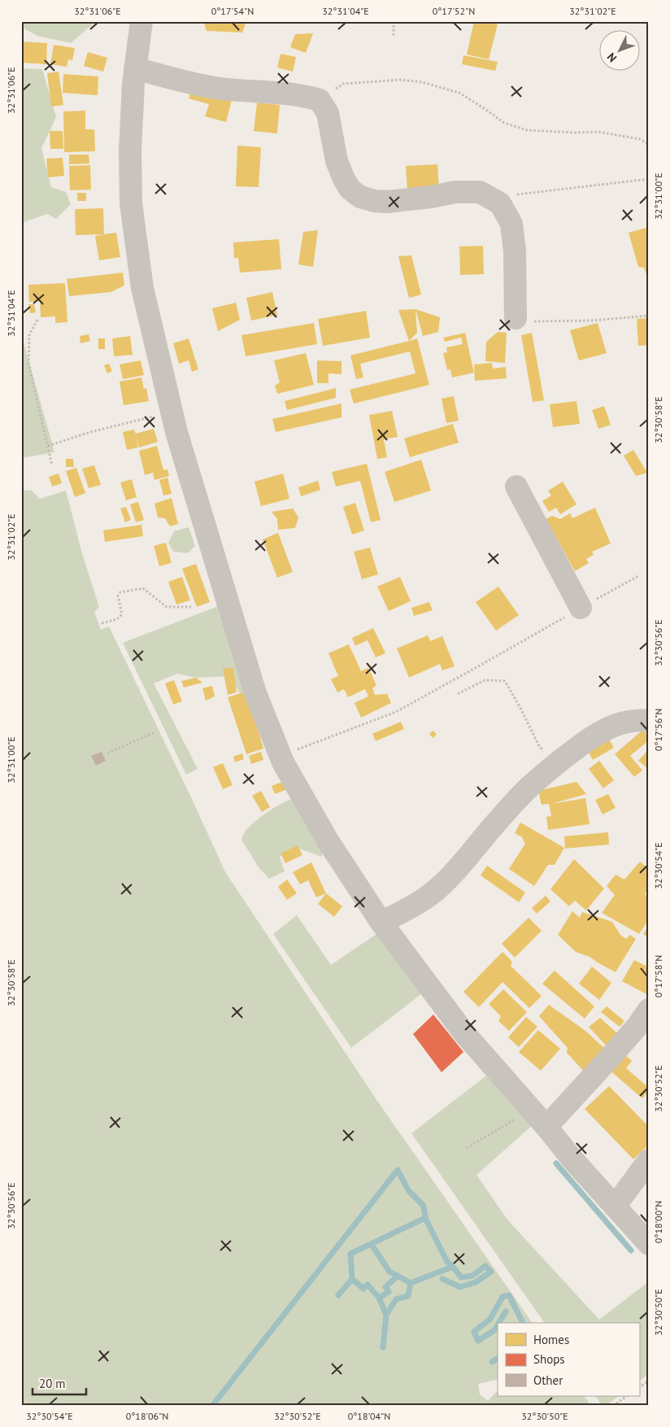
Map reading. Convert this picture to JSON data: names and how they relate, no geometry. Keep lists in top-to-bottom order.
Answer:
{
  "legend": ["Homes", "Shops", "Other"],
  "scale_bar": "20 m",
  "north": "bottom left",
  "coordinates": [
    "32°31'06\"E",
    "0°17'54\"N",
    "32°31'04\"E",
    "0°17'52\"N",
    "32°31'02\"E",
    "32°31'00\"E",
    "32°30'58\"E",
    "32°30'56\"E",
    "0°17'56\"N",
    "32°30'54\"E",
    "0°17'58\"N",
    "32°30'52\"E",
    "0°18'00\"N",
    "32°30'50\"E",
    "0°18'06\"N",
    "0°18'04\"N"
  ]
}
